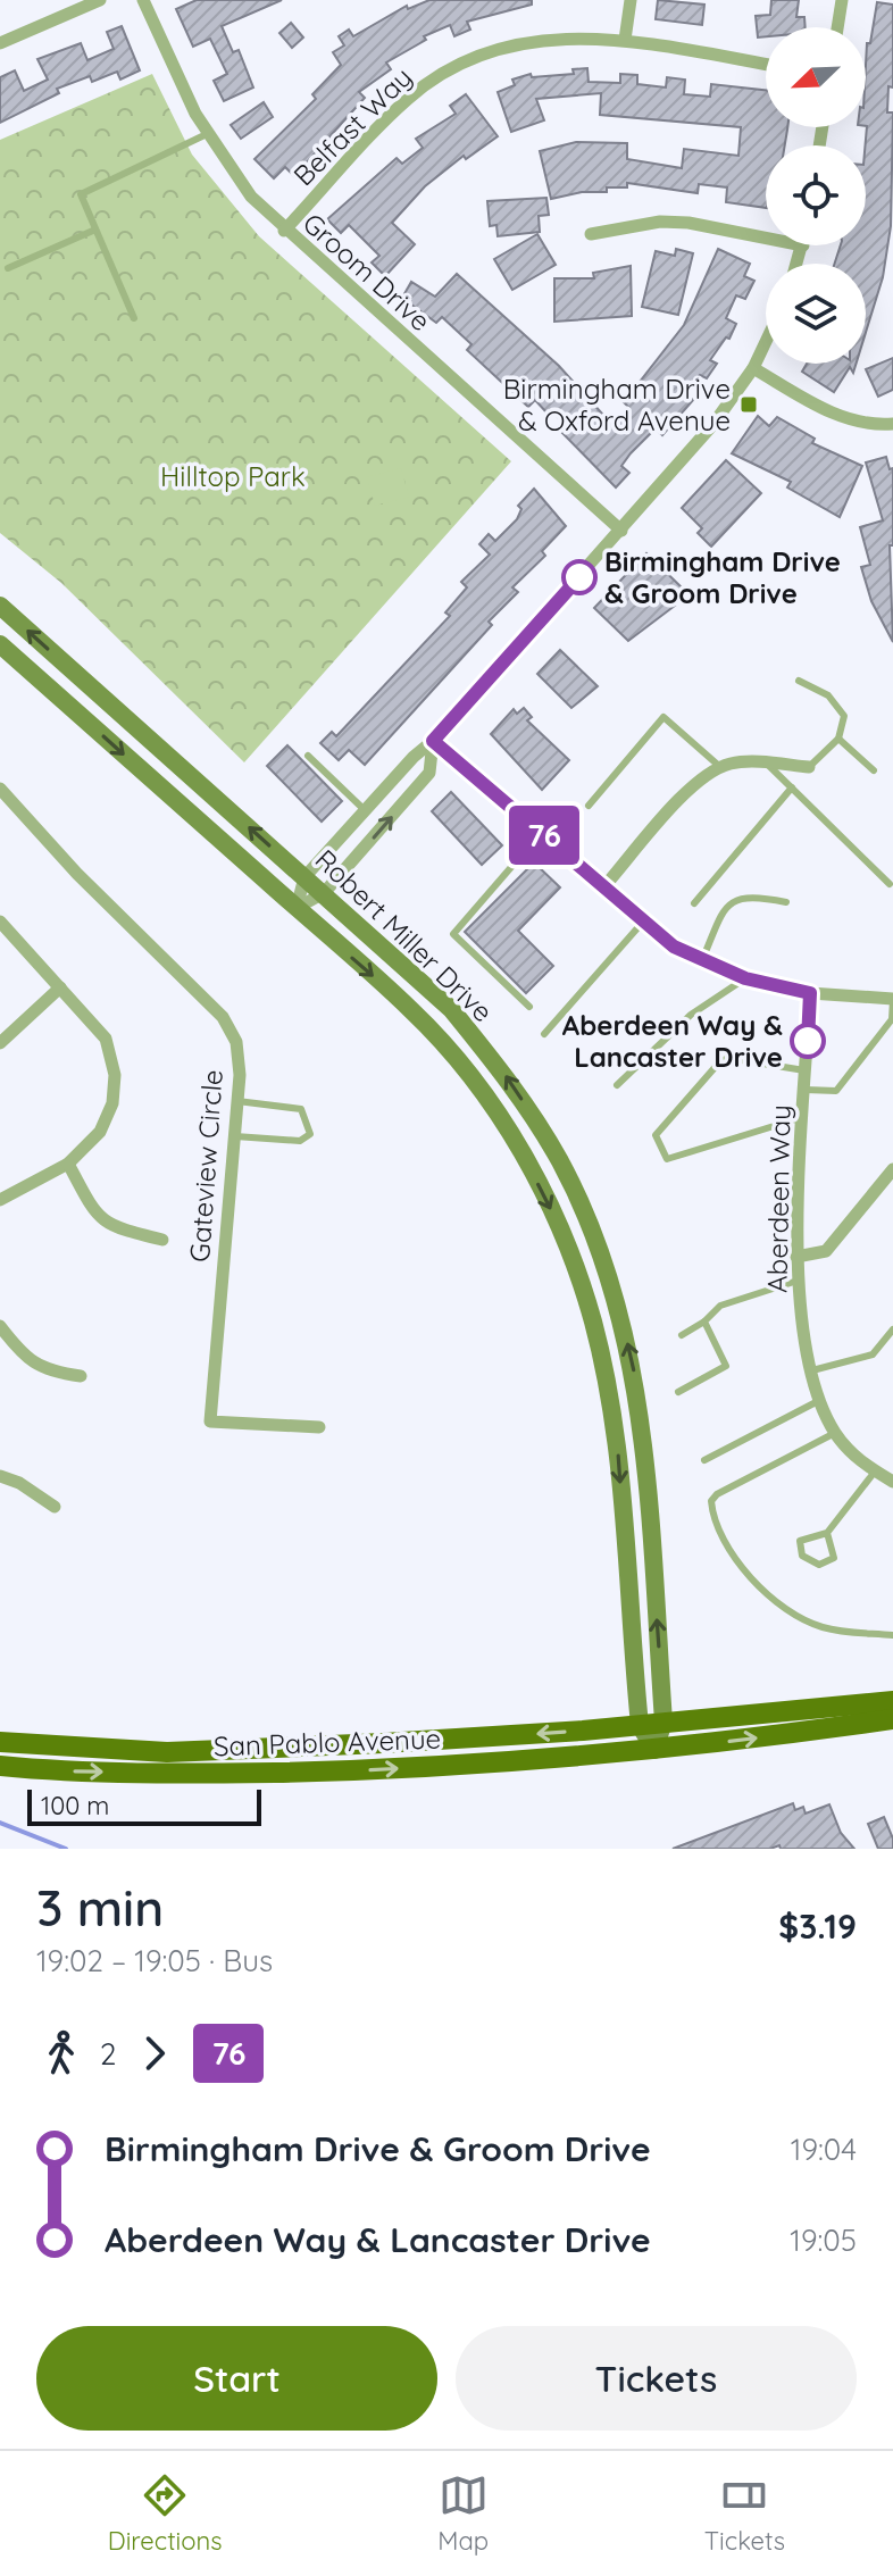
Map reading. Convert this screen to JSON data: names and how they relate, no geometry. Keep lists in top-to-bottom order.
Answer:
{
  "streets": {
    "main road": ["Robert Miller Drive", "San Pablo Avenue"],
    "street": [
      "Belfast Way",
      "Groom Drive",
      "Gateview Circle",
      "Aberdeen Way"
    ]
  },
  "crossings": [
    ["Belfast Way", "Groom Drive"],
    ["Robert Miller Drive", "San Pablo Avenue"]
  ],
  "parks": ["Hilltop Park"],
  "places": {
    "transit": ["Birmingham Drive & Oxford Avenue"],
    "other": ["Birmingham Drive & Groom Drive", "Aberdeen Way & Lancaster Drive"]
  },
  "lines": ["bus line 76"],
  "scale_bar": "100 m",
  "north": "bottom left",
  "page": {
    "on_map": "76",
    "scale": "100 m",
    "heading": ["3 min", "19:02 – 19:05 · Bus", "$3.19"],
    "legs": ["2", "76"],
    "list": [
      {
        "name": "Birmingham Drive & Groom Drive",
        "value": "19:04"
      },
      {
        "name": "Aberdeen Way & Lancaster Drive",
        "value": "19:05"
      }
    ],
    "buttons": ["Start", "Tickets"],
    "tabs": ["Directions", "Map", "Tickets"]
  }
}
